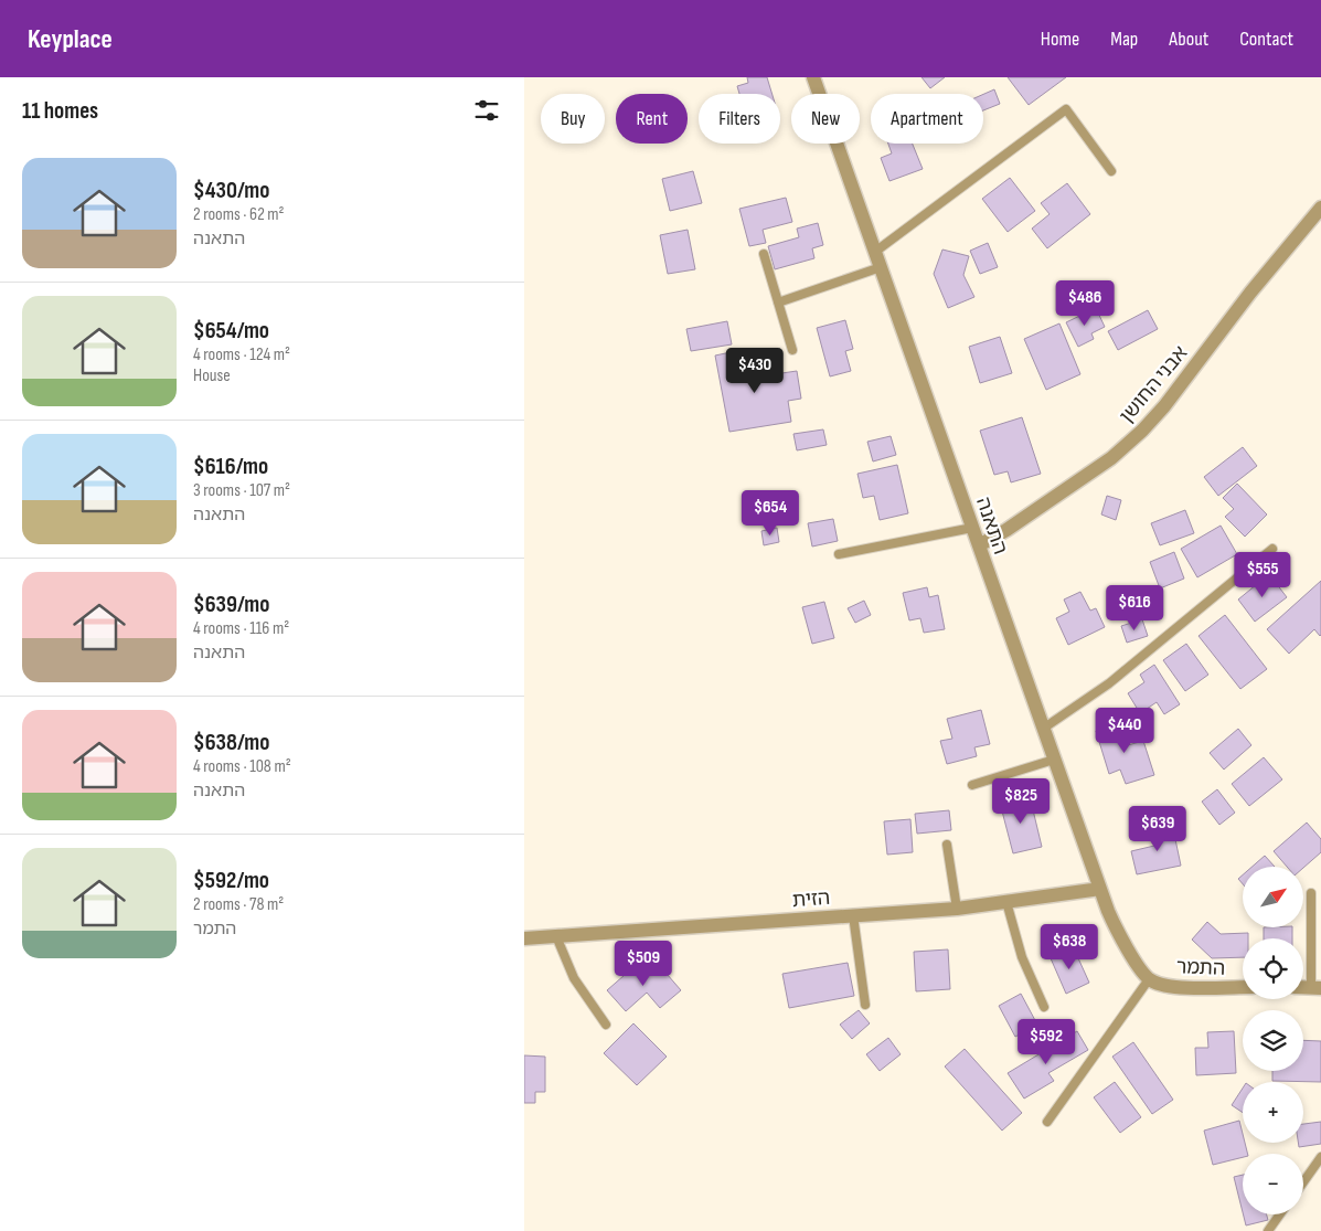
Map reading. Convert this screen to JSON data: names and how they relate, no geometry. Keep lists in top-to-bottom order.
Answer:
{
  "streets": {
    "street": [
      "אבני החושן",
      "התאנה",
      "הזית",
      "התמר"
    ]
  },
  "crossings": [
    ["אבני החושן", "התאנה"],
    ["התאנה", "הזית"],
    ["התאנה", "התמר"]
  ],
  "north": "top right",
  "page": {
    "header": "Keyplace",
    "nav": [
      "Home",
      "Map",
      "About",
      "Contact"
    ],
    "heading": "11 homes",
    "chip": [
      "Buy",
      "Rent",
      "Filters",
      "New",
      "Apartment"
    ],
    "list": [
      {
        "name": "$430/mo",
        "note": "2 rooms · 62 m² · התאנה"
      },
      {
        "name": "$654/mo",
        "note": "4 rooms · 124 m² · House"
      },
      {
        "name": "$616/mo",
        "note": "3 rooms · 107 m² · התאנה"
      },
      {
        "name": "$639/mo",
        "note": "4 rooms · 116 m² · התאנה"
      },
      {
        "name": "$638/mo",
        "note": "4 rooms · 108 m² · התאנה"
      },
      {
        "name": "$592/mo",
        "note": "2 rooms · 78 m² · התמר"
      }
    ],
    "price": [
      "$486",
      "$430",
      "$654",
      "$555",
      "$616",
      "$440",
      "$825",
      "$639",
      "$638",
      "$509",
      "$592"
    ],
    "map_buttons": ["+", "−"]
  }
}
